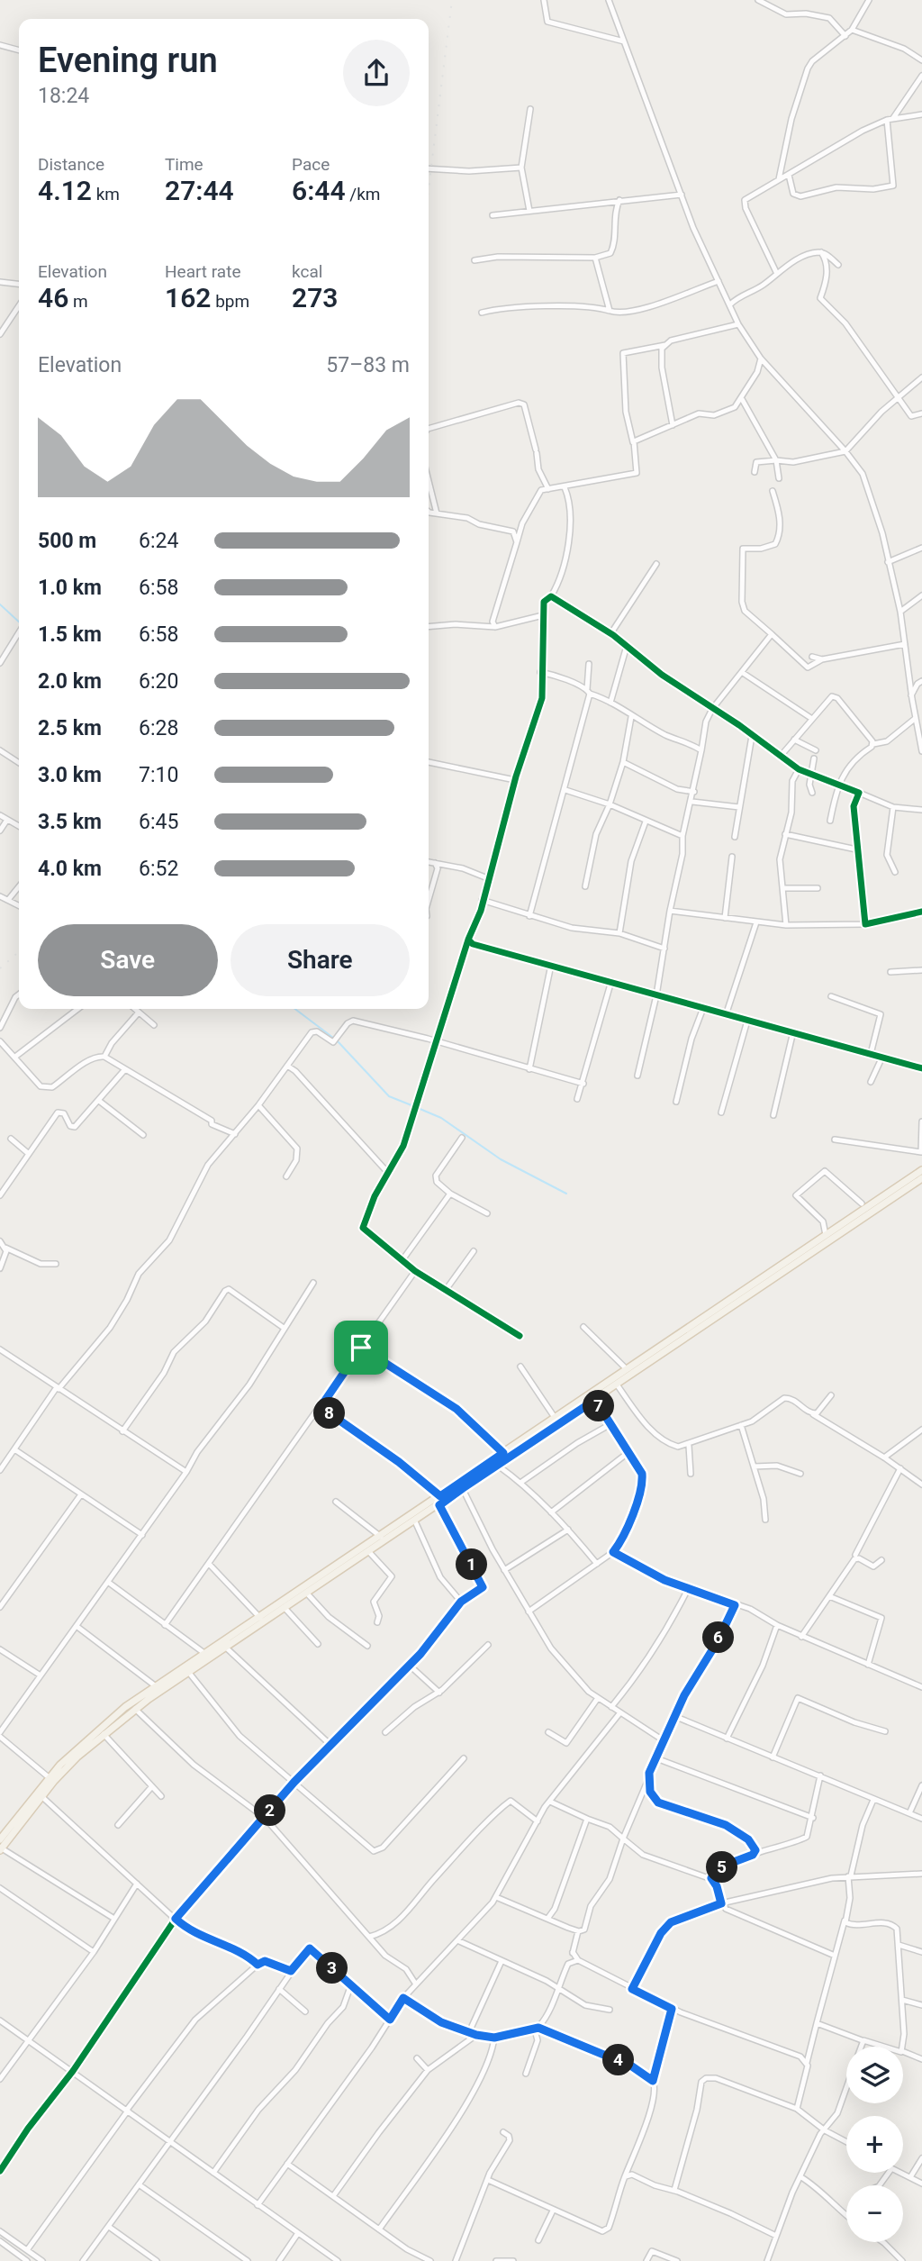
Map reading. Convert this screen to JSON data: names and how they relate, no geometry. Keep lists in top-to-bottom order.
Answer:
{
  "page": {
    "heading": ["Evening run", "18:24"],
    "stats": [
      ["Distance", "4.12 km"],
      ["Time", "27:44"],
      ["Pace", "6:44 /km"],
      ["Elevation", "46 m"],
      ["Heart rate", "162 bpm"],
      ["kcal", "273"]
    ],
    "chart": ["Elevation", "57–83 m"],
    "list": [
      {
        "name": "500 m",
        "note": "6:24"
      },
      {
        "name": "1.0 km",
        "note": "6:58"
      },
      {
        "name": "1.5 km",
        "note": "6:58"
      },
      {
        "name": "2.0 km",
        "note": "6:20"
      },
      {
        "name": "2.5 km",
        "note": "6:28"
      },
      {
        "name": "3.0 km",
        "note": "7:10"
      },
      {
        "name": "3.5 km",
        "note": "6:45"
      },
      {
        "name": "4.0 km",
        "note": "6:52"
      }
    ],
    "buttons": ["Save", "Share"],
    "pins": [
      "7",
      "8",
      "1",
      "6",
      "2",
      "5",
      "3",
      "4"
    ],
    "map_buttons": ["+", "−"]
  }
}
